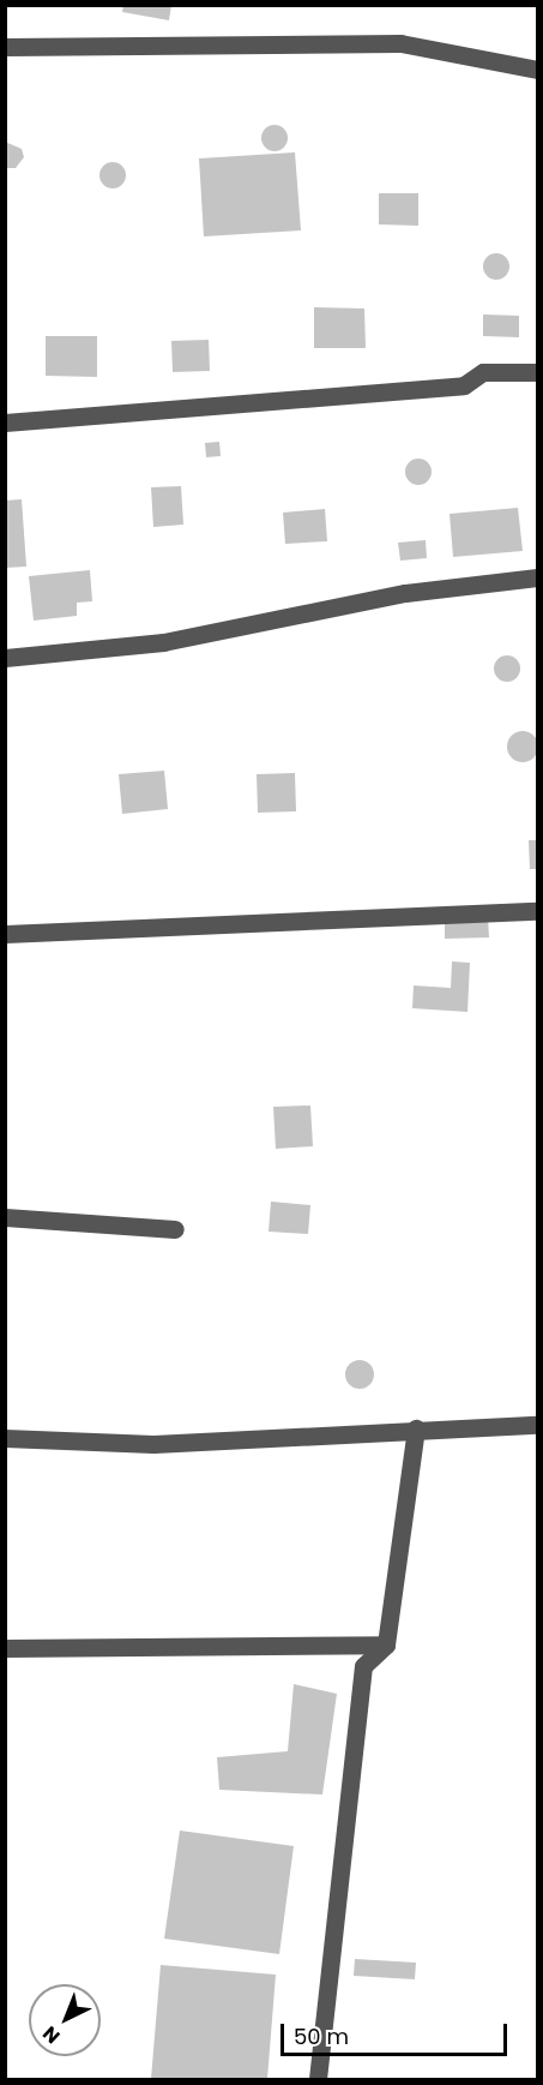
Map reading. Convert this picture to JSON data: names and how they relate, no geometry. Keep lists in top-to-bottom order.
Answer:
{
  "scale_bar": "50 m",
  "north": "bottom left"
}
